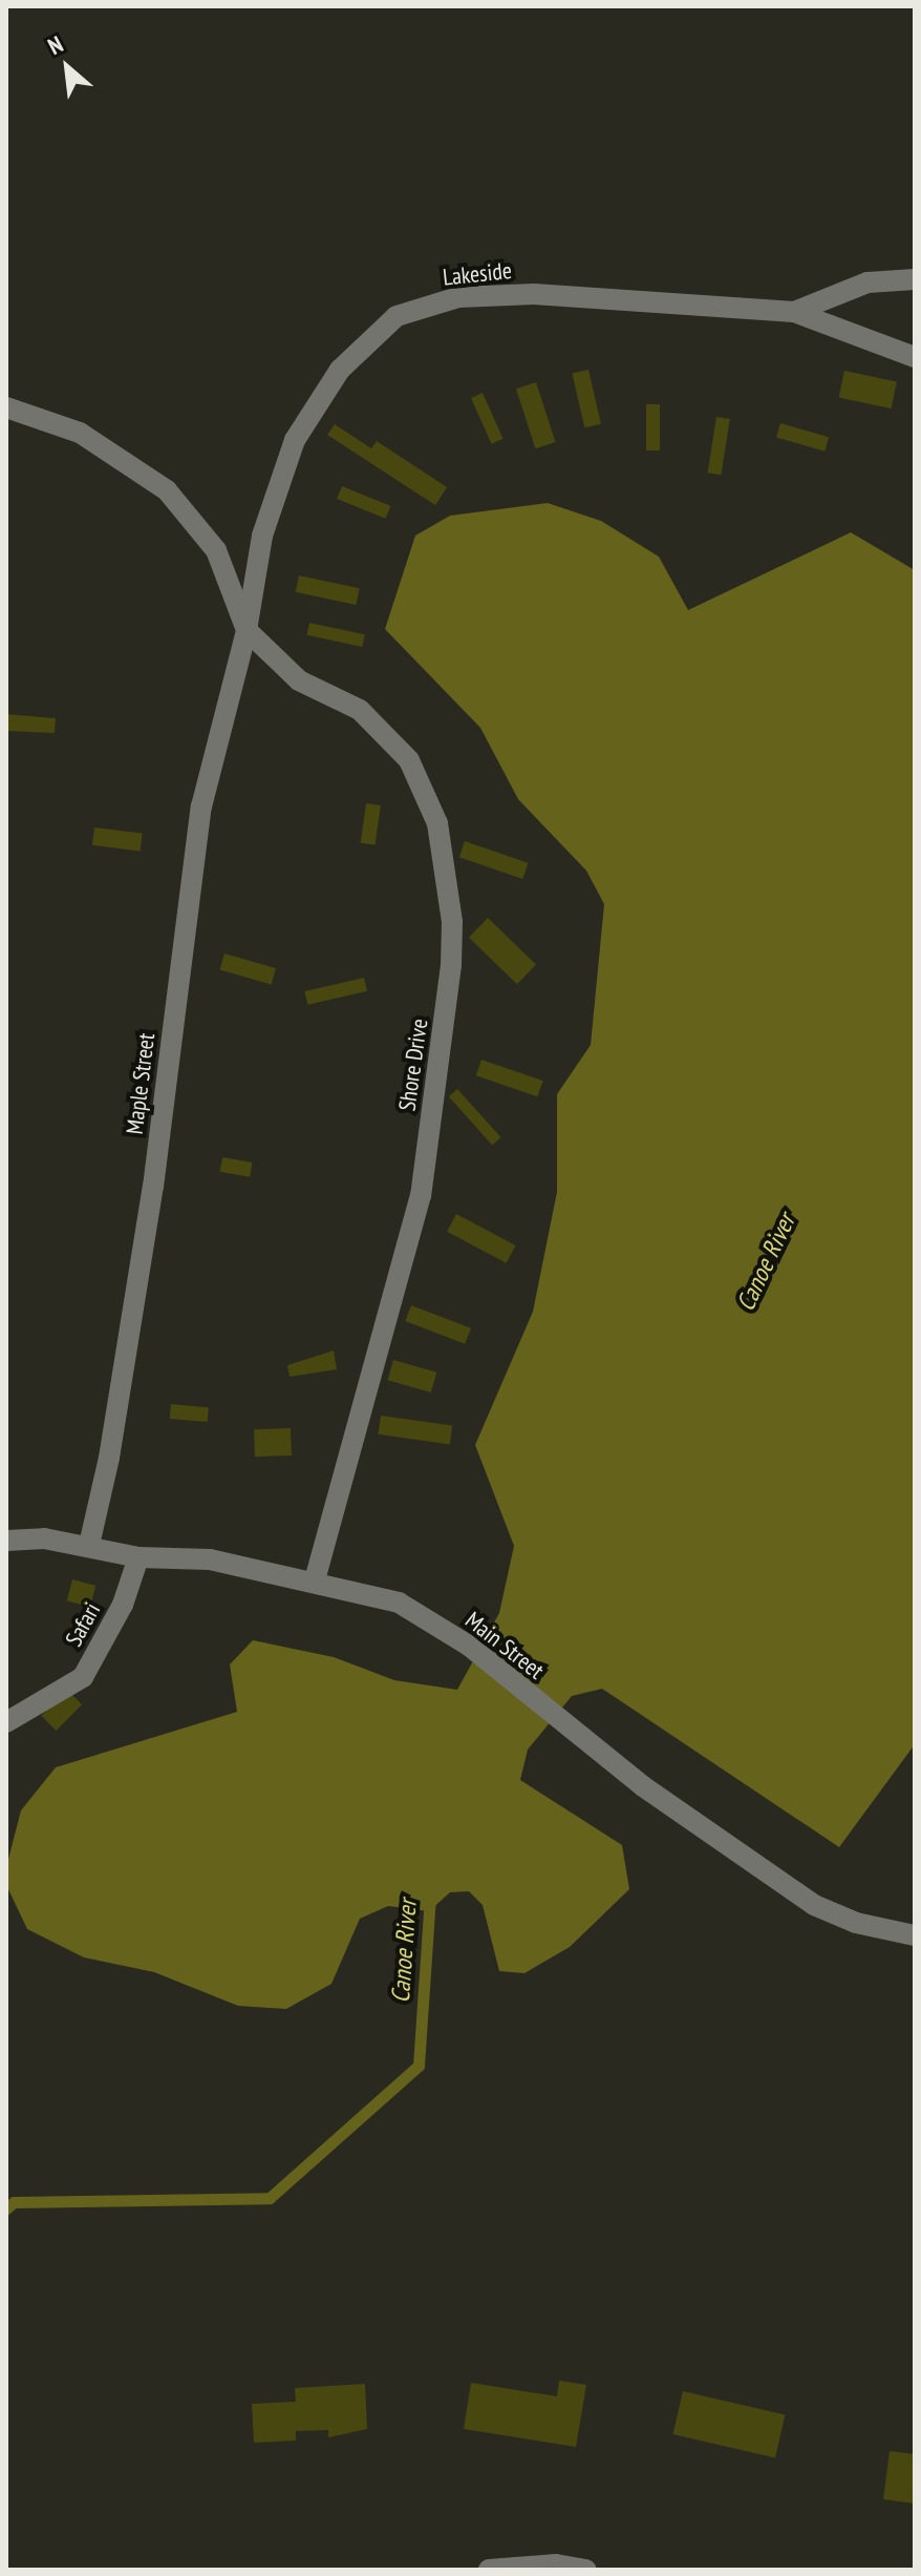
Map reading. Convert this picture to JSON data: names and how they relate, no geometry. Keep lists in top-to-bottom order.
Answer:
{
  "streets": {
    "street": [
      "Lakeside",
      "Shore Drive",
      "Maple Street",
      "Safari",
      "Main Street"
    ]
  },
  "crossings": [
    ["Lakeside", "Shore Drive"],
    ["Lakeside", "Maple Street"],
    ["Shore Drive", "Maple Street"],
    ["Shore Drive", "Main Street"],
    ["Maple Street", "Main Street"],
    ["Safari", "Main Street"]
  ],
  "water": ["Canoe River"],
  "north": "top left"
}
